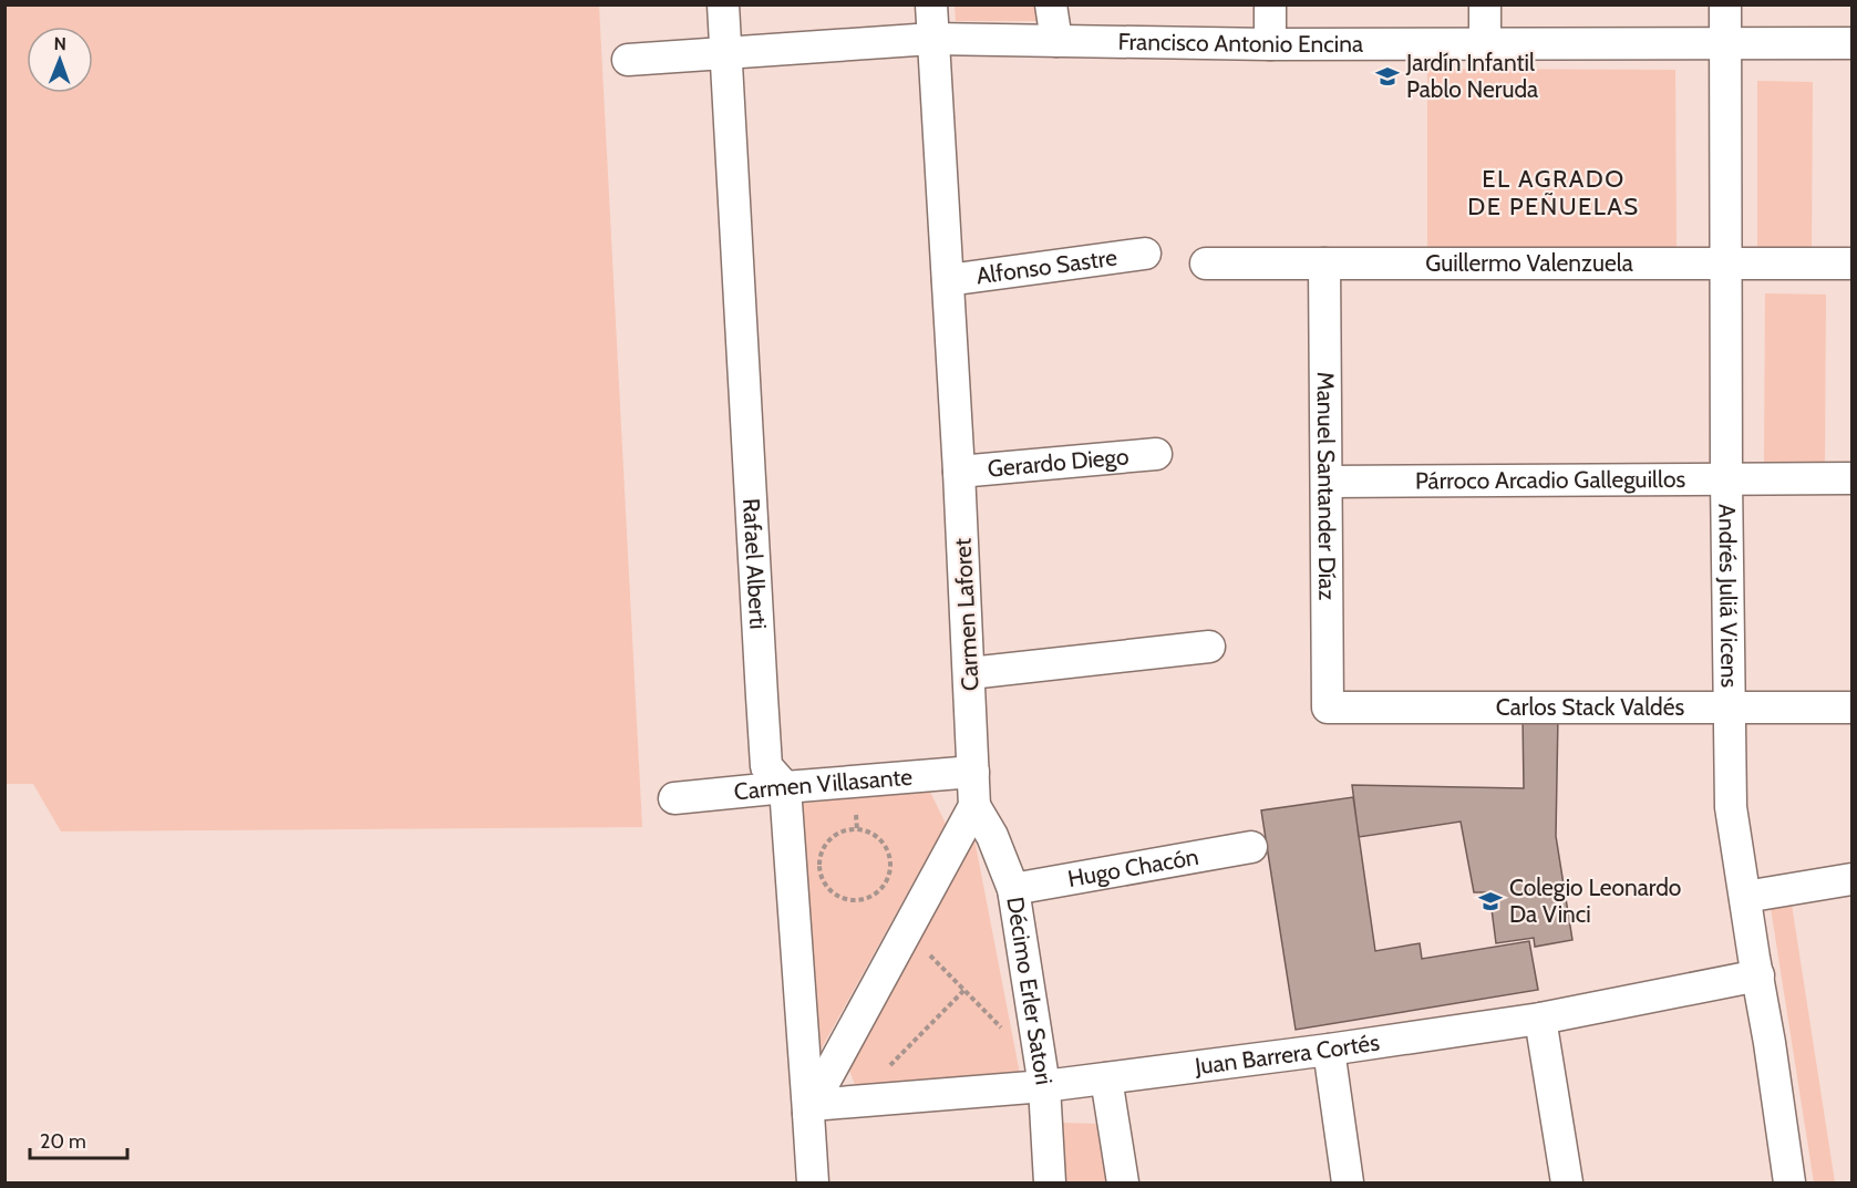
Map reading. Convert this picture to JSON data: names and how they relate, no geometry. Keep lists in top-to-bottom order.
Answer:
{
  "streets": {
    "street": [
      "Francisco Antonio Encina",
      "Guillermo Valenzuela",
      "Alfonso Sastre",
      "Gerardo Diego",
      "Párroco Arcadio Galleguillos",
      "Manuel Santander Díaz",
      "Rafael Alberti",
      "Andrés Juliá Vicens",
      "Carmen Laforet",
      "Carlos Stack Valdés",
      "Carmen Villasante",
      "Hugo Chacón",
      "Décimo Erler Satori",
      "Juan Barrera Cortés"
    ]
  },
  "crossings": [
    ["Francisco Antonio Encina", "Rafael Alberti"],
    ["Francisco Antonio Encina", "Andrés Juliá Vicens"],
    ["Francisco Antonio Encina", "Carmen Laforet"],
    ["Guillermo Valenzuela", "Manuel Santander Díaz"],
    ["Guillermo Valenzuela", "Andrés Juliá Vicens"],
    ["Alfonso Sastre", "Carmen Laforet"],
    ["Gerardo Diego", "Carmen Laforet"],
    ["Párroco Arcadio Galleguillos", "Manuel Santander Díaz"],
    ["Párroco Arcadio Galleguillos", "Andrés Juliá Vicens"],
    ["Manuel Santander Díaz", "Carlos Stack Valdés"],
    ["Rafael Alberti", "Carmen Villasante"],
    ["Andrés Juliá Vicens", "Carlos Stack Valdés"],
    ["Andrés Juliá Vicens", "Juan Barrera Cortés"],
    ["Carmen Laforet", "Carmen Villasante"],
    ["Carmen Laforet", "Décimo Erler Satori"],
    ["Hugo Chacón", "Décimo Erler Satori"],
    ["Décimo Erler Satori", "Juan Barrera Cortés"]
  ],
  "districts": ["EL AGRADO DE PEÑUELAS"],
  "places": {
    "school or university": ["Jardín Infantil Pablo Neruda", "Colegio Leonardo Da Vinci"]
  },
  "scale_bar": "20 m",
  "north": "top"
}
